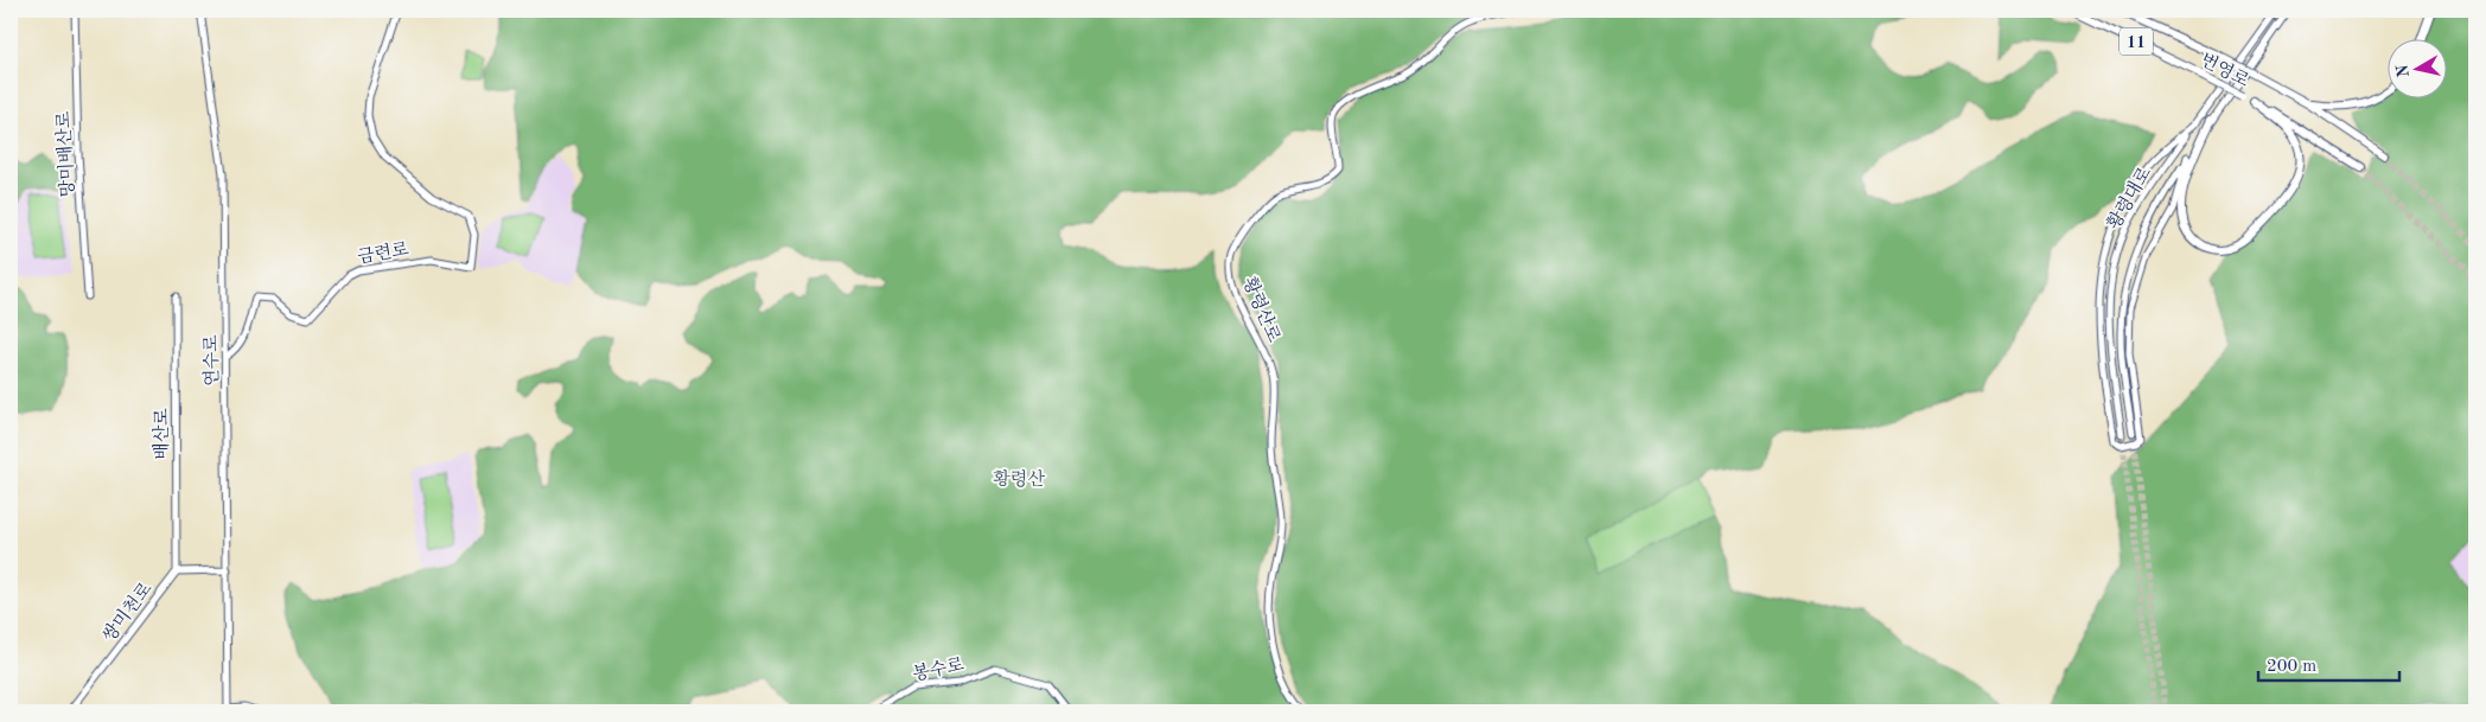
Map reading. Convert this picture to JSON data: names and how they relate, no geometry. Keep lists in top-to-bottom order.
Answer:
{
  "streets": {
    "highway": ["11", "번영로"],
    "street": [
      "망미배산로",
      "황령대로",
      "금련로",
      "황령산로",
      "연수로",
      "배산로",
      "쌍미천로",
      "봉수로"
    ]
  },
  "crossings": [
    ["금련로", "연수로"],
    ["배산로", "쌍미천로"]
  ],
  "parks": ["황령산"],
  "scale_bar": "200 m",
  "north": "left"
}
